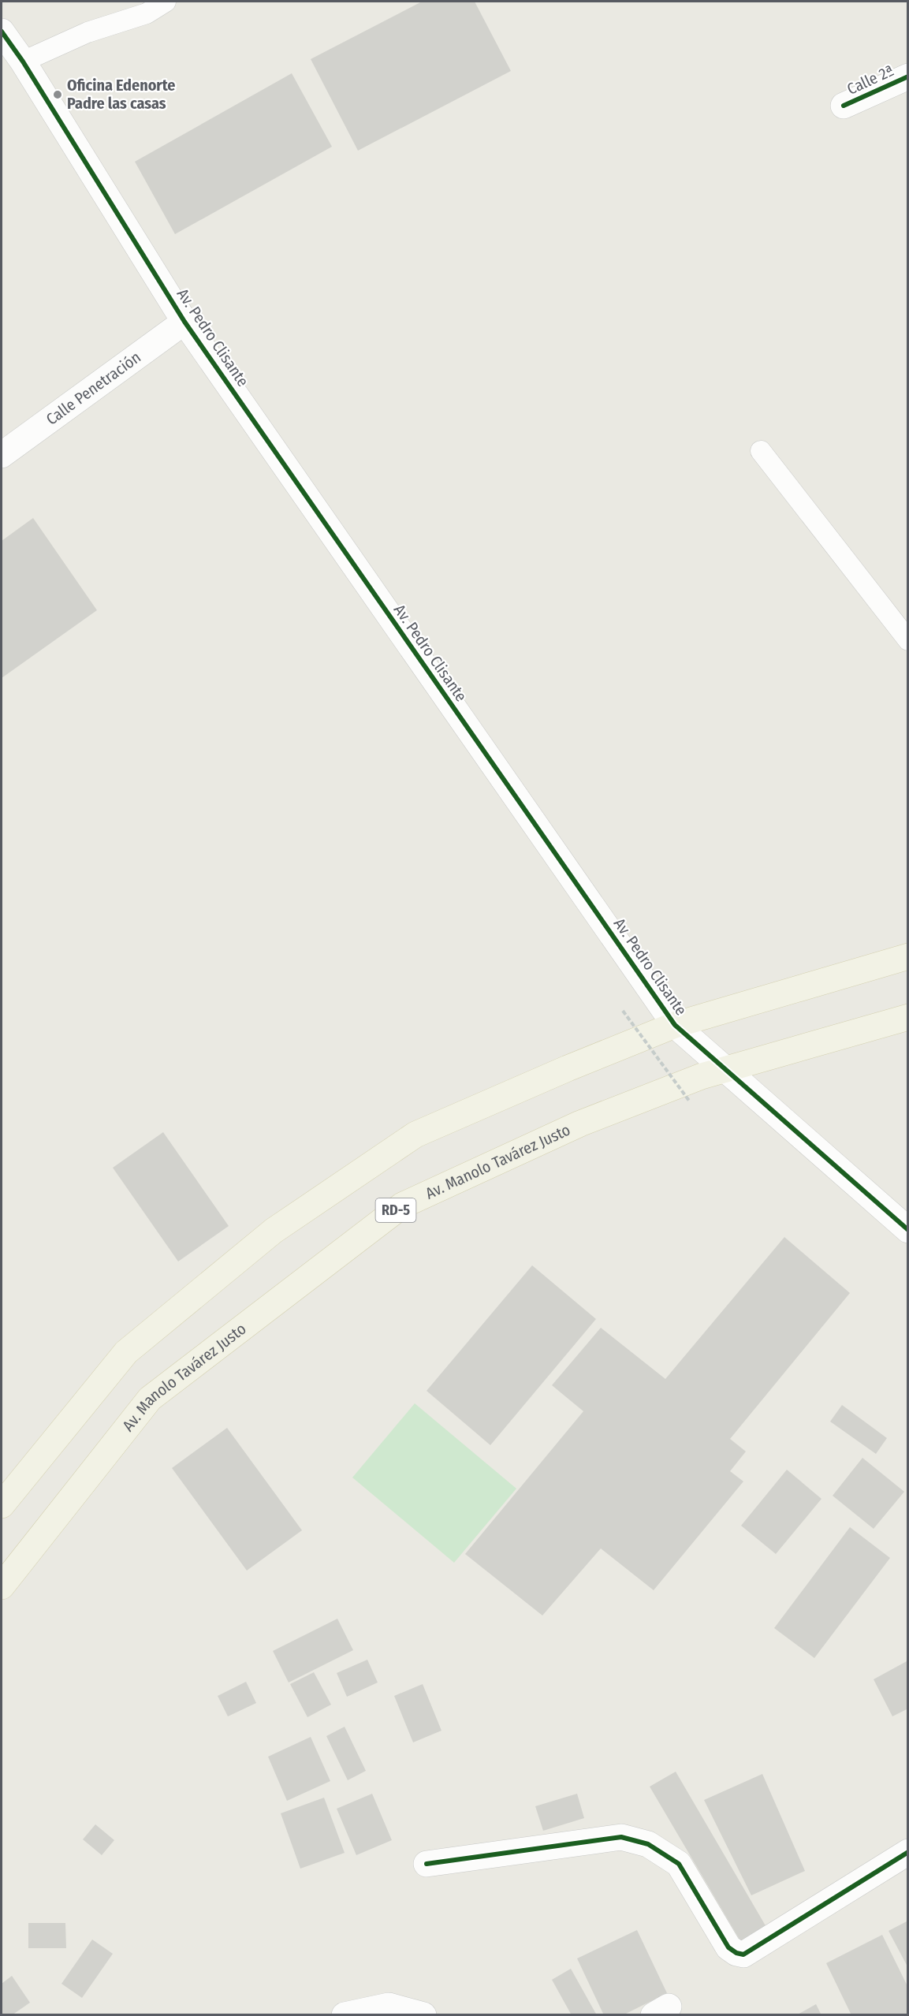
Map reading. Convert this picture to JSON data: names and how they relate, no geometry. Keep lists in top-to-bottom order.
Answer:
{
  "streets": {
    "main road": ["Av. Manolo Tavárez Justo", "RD-5"],
    "street": ["Calle 2ª", "Av. Pedro Clisante", "Calle Penetración"]
  },
  "crossings": [
    ["Av. Pedro Clisante", "Calle Penetración"],
    ["Av. Pedro Clisante", "Av. Manolo Tavárez Justo"]
  ],
  "places": ["Oficina Edenorte Padre las casas"]
}
